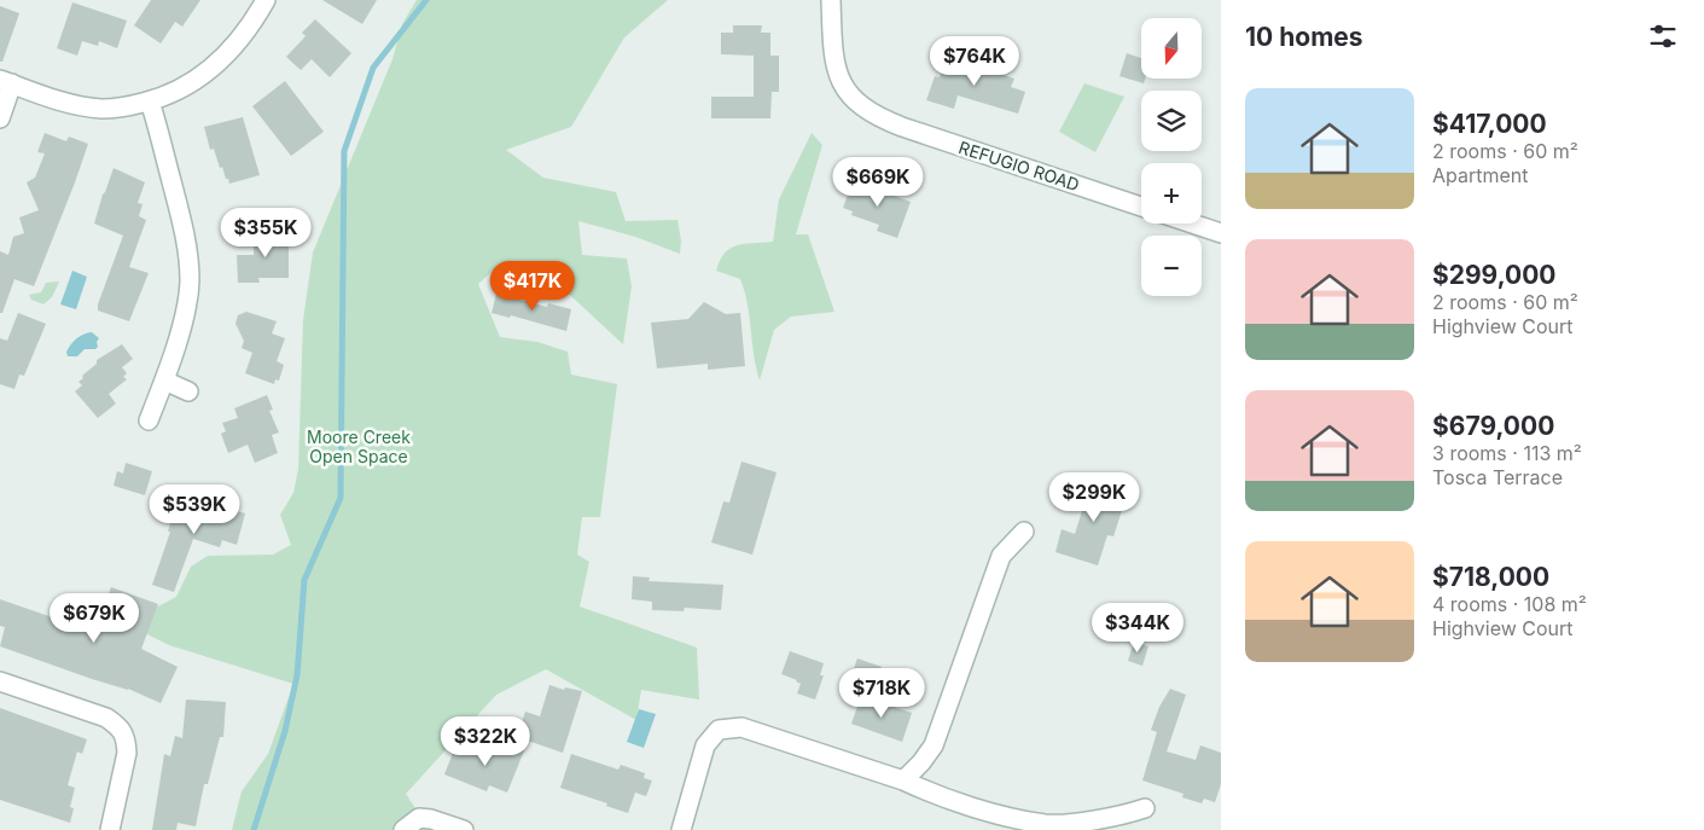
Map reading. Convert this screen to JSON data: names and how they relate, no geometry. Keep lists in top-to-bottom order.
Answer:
{
  "streets": {
    "street": ["REFUGIO ROAD"]
  },
  "parks": ["Moore Creek Open Space"],
  "north": "bottom",
  "page": {
    "heading": "10 homes",
    "map_buttons": ["+", "−"],
    "price": [
      "$764K",
      "$669K",
      "$355K",
      "$417K",
      "$299K",
      "$539K",
      "$679K",
      "$344K",
      "$718K",
      "$322K"
    ],
    "list": [
      {
        "name": "$417,000",
        "note": "2 rooms · 60 m² · Apartment"
      },
      {
        "name": "$299,000",
        "note": "2 rooms · 60 m² · Highview Court"
      },
      {
        "name": "$679,000",
        "note": "3 rooms · 113 m² · Tosca Terrace"
      },
      {
        "name": "$718,000",
        "note": "4 rooms · 108 m² · Highview Court"
      }
    ]
  }
}
